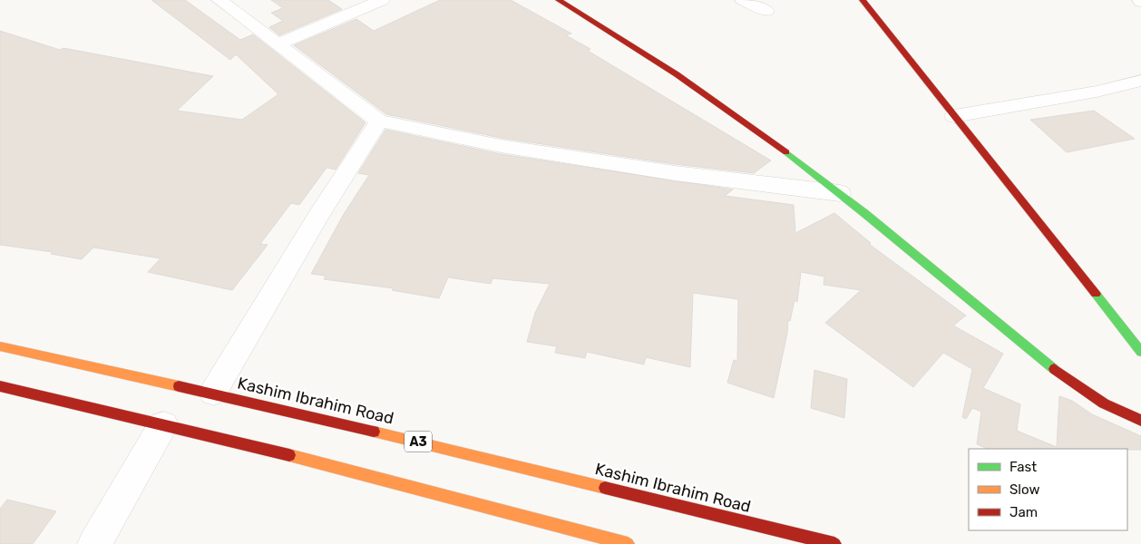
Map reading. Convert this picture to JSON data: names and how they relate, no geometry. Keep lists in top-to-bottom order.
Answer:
{
  "streets": {
    "main road": ["Kashim Ibrahim Road", "A3"]
  },
  "legend": ["Fast", "Slow", "Jam"]
}
